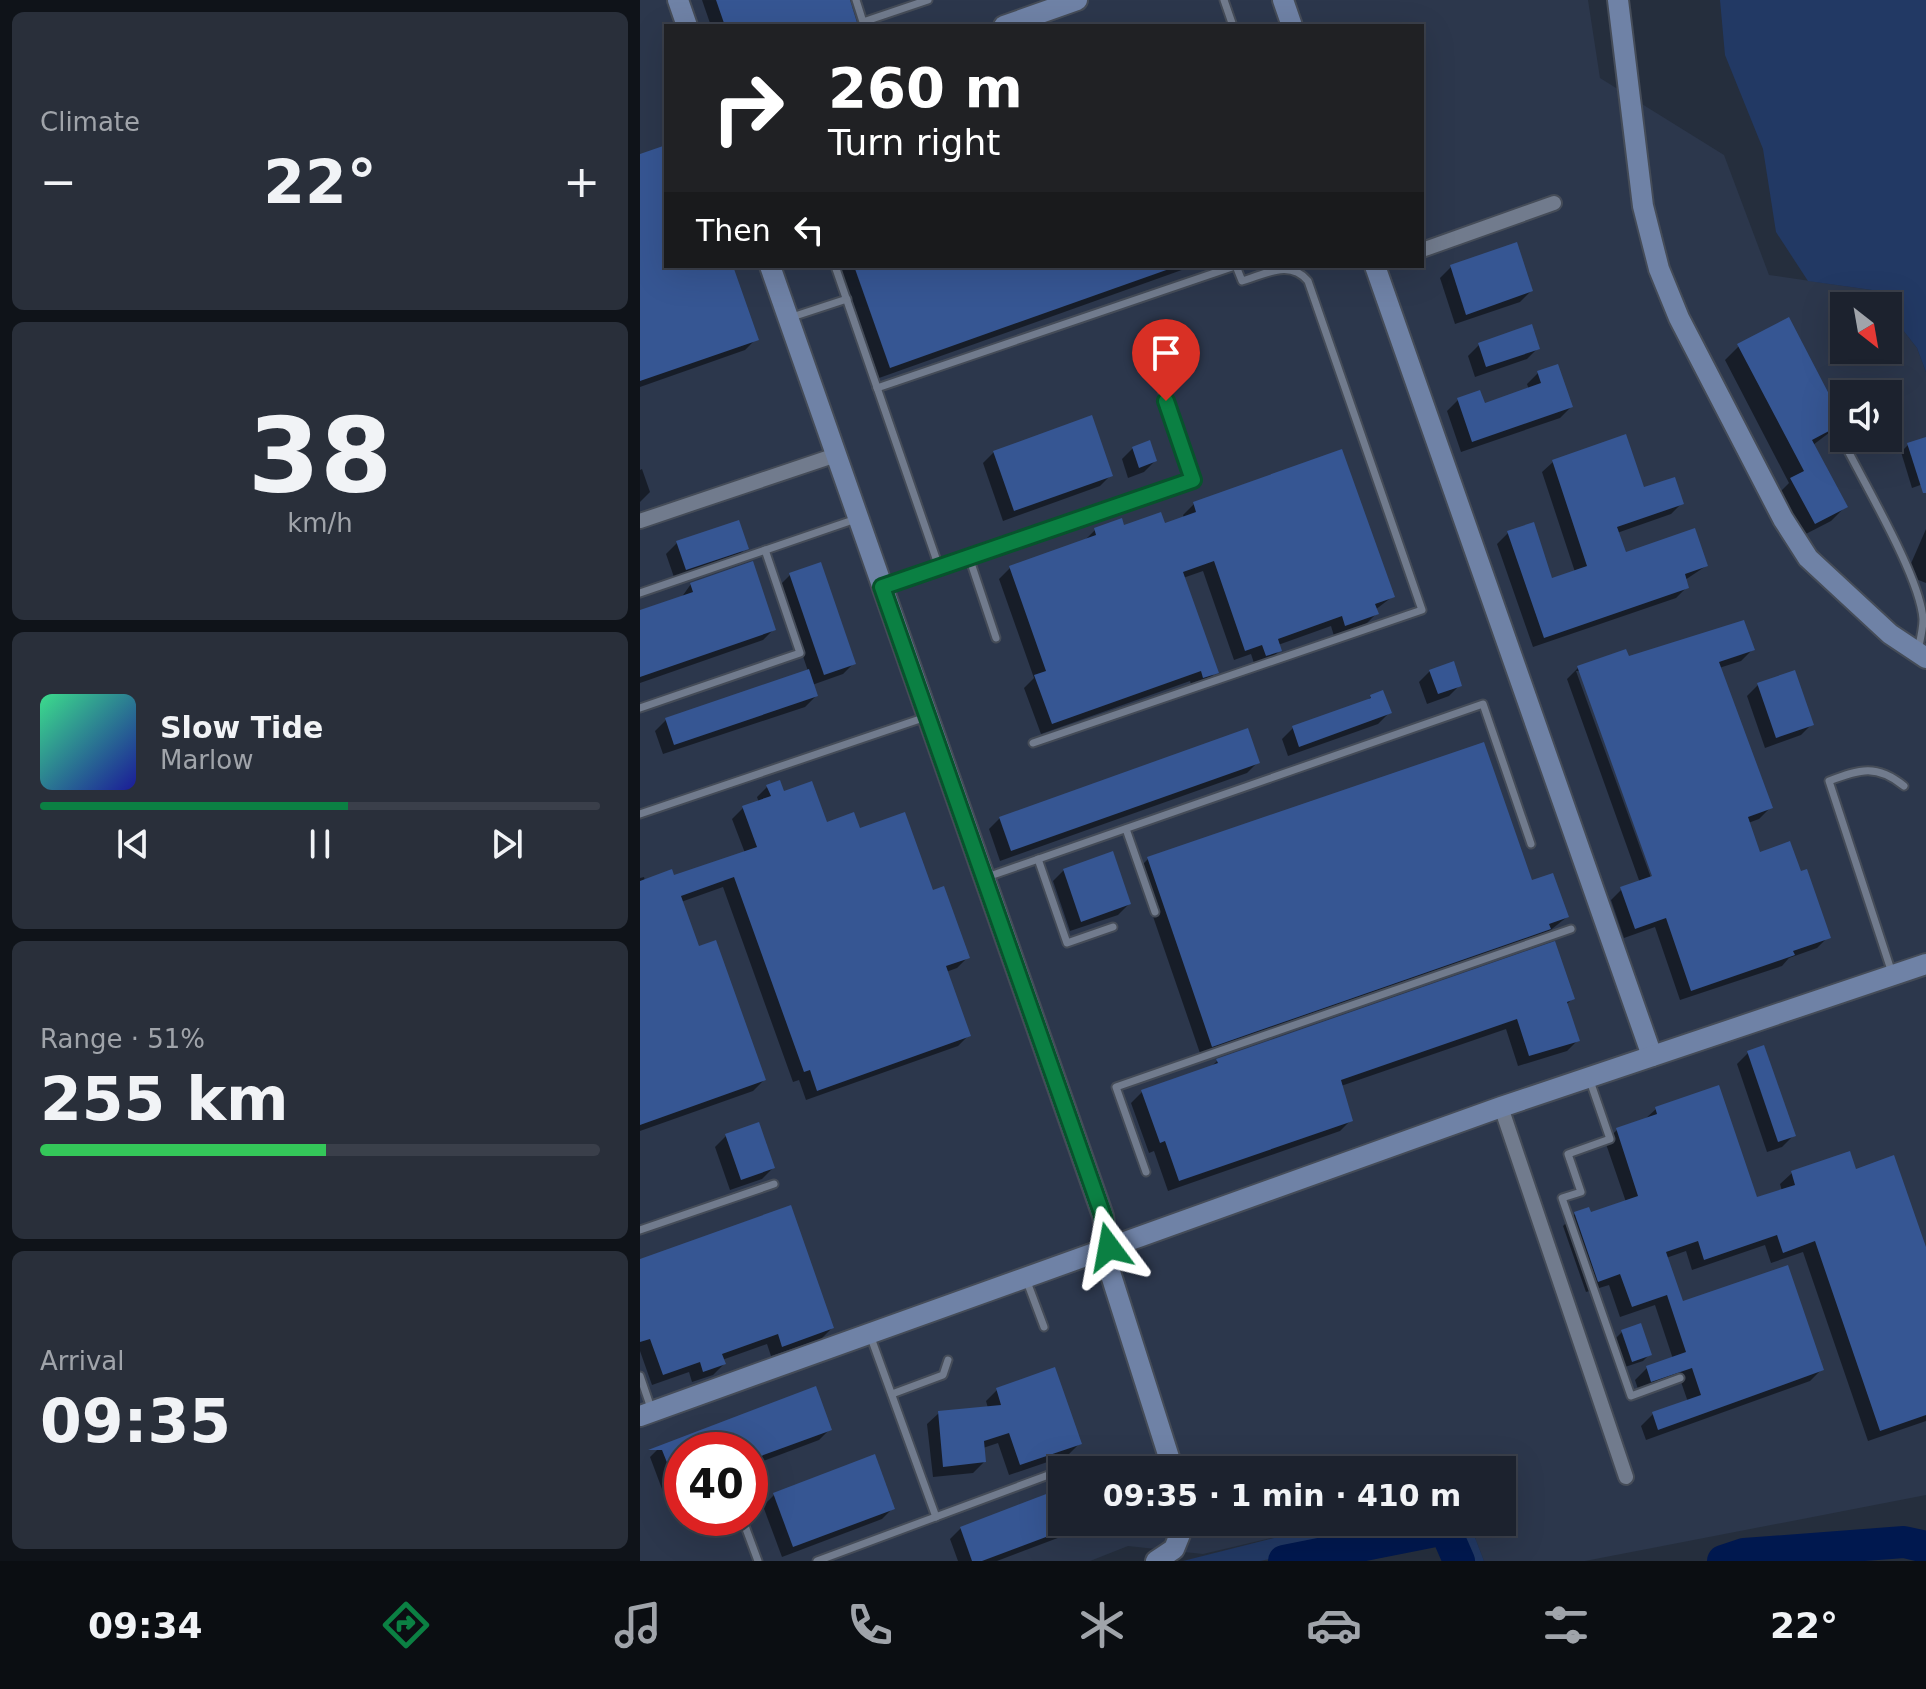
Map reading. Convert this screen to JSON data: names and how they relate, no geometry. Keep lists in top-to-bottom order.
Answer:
{
  "north": "bottom right",
  "page": {
    "tile": [
      "Climate",
      ["38", "km/h"],
      ["Range · 51%", "255 km"],
      ["Arrival", "09:35"]
    ],
    "turn": ["260 m", "Turn right"],
    "heat": ["−", "22°", "+"],
    "then": "Then",
    "song": ["Slow Tide", "Marlow"],
    "limit": "40",
    "trip": "09:35 · 1 min · 410 m",
    "tabs": ["09:34", "22°"]
  }
}
